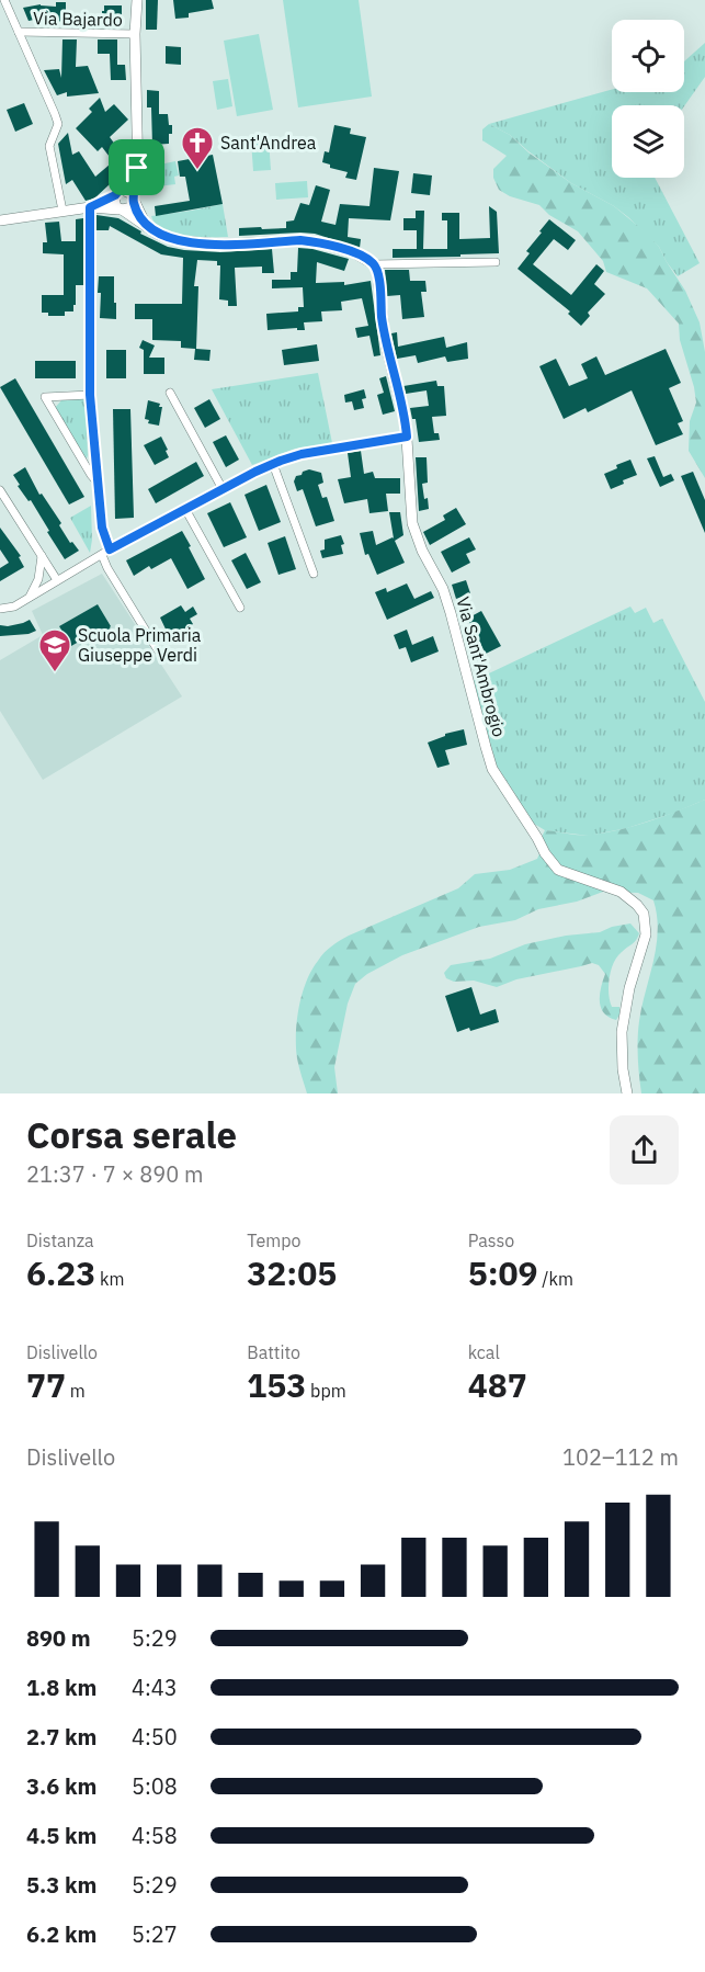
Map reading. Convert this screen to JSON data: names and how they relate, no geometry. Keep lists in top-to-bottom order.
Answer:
{
  "streets": {
    "street": ["Via Bajardo", "Via Sant'Ambrogio"]
  },
  "places": {
    "church": ["Sant'Andrea"],
    "school or university": ["Scuola Primaria Giuseppe Verdi"]
  },
  "page": {
    "heading": ["Corsa serale", "21:37 · 7 × 890 m"],
    "stats": [
      ["Distanza", "6.23 km"],
      ["Tempo", "32:05"],
      ["Passo", "5:09 /km"],
      ["Dislivello", "77 m"],
      ["Battito", "153 bpm"],
      ["kcal", "487"]
    ],
    "chart": ["Dislivello", "102–112 m"],
    "list": [
      {
        "name": "890 m",
        "note": "5:29"
      },
      {
        "name": "1.8 km",
        "note": "4:43"
      },
      {
        "name": "2.7 km",
        "note": "4:50"
      },
      {
        "name": "3.6 km",
        "note": "5:08"
      },
      {
        "name": "4.5 km",
        "note": "4:58"
      },
      {
        "name": "5.3 km",
        "note": "5:29"
      },
      {
        "name": "6.2 km",
        "note": "5:27"
      }
    ]
  }
}
